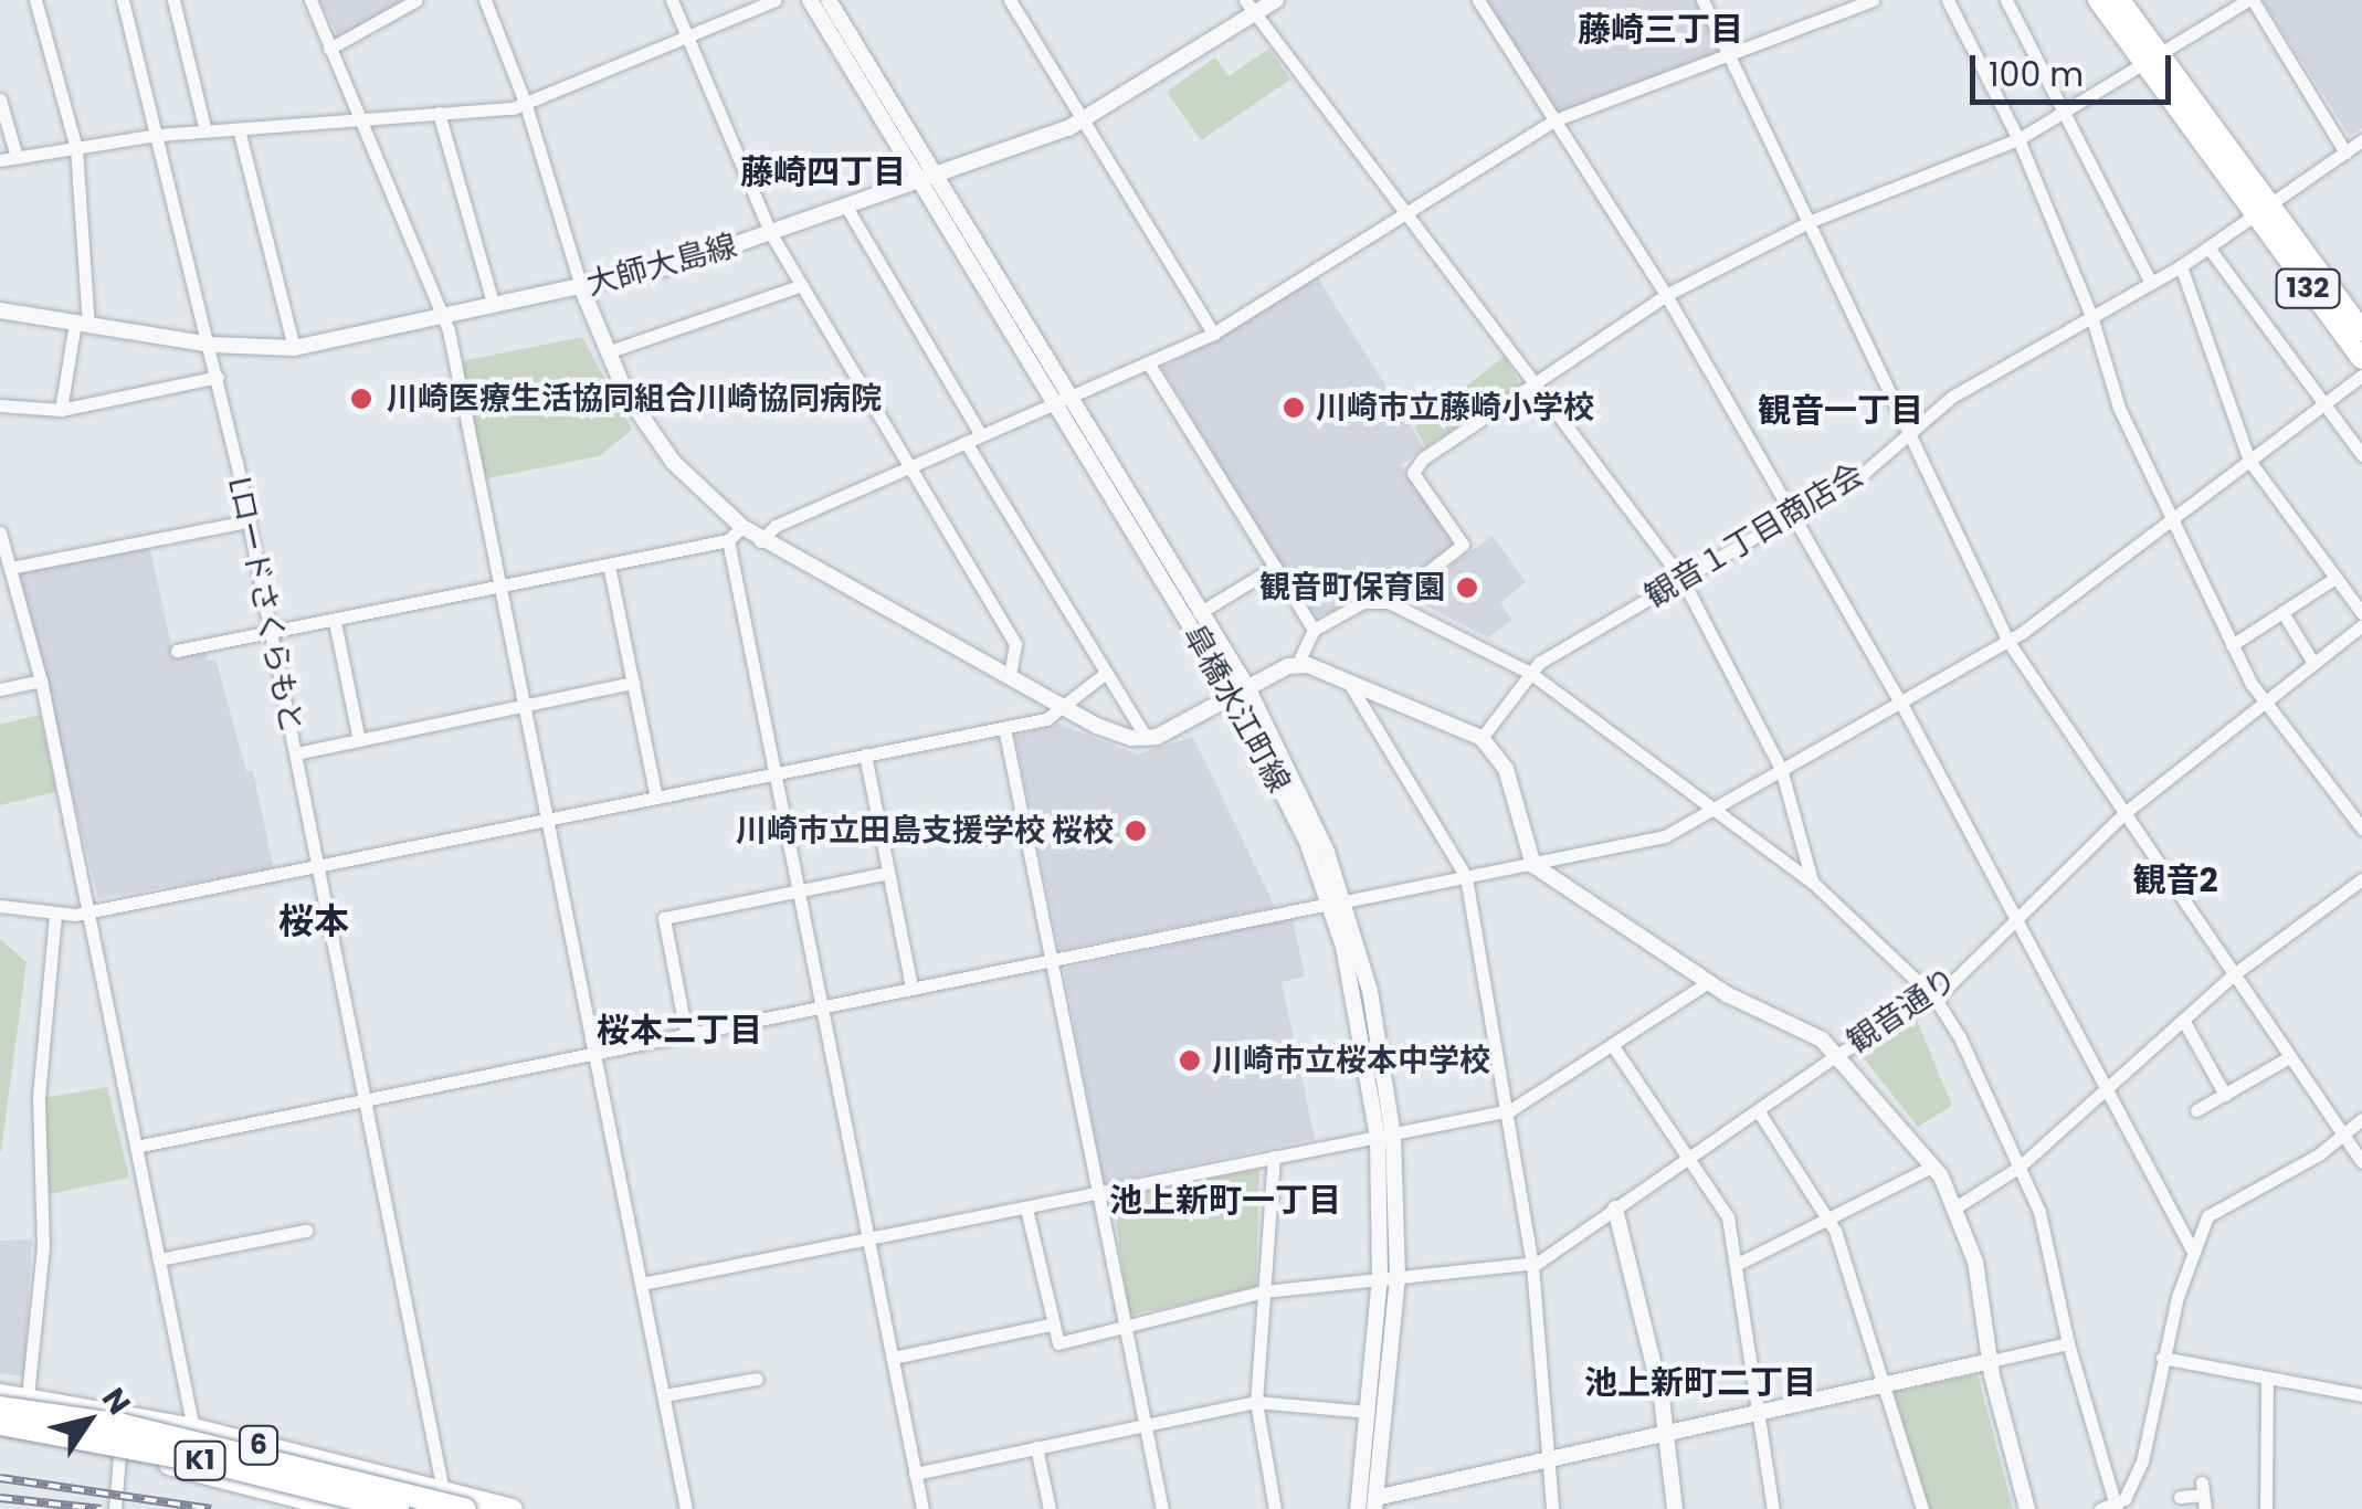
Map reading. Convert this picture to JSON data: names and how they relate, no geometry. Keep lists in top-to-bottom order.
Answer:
{
  "streets": {
    "highway": ["K1"],
    "main road": ["132", "6"],
    "street": [
      "大師大島線",
      "観音１丁目商店会",
      "Lロードさくらもと",
      "皐橋水江町線",
      "観音通り"
    ]
  },
  "crossings": [
    ["大師大島線", "Lロードさくらもと"],
    ["大師大島線", "皐橋水江町線"],
    ["132", "観音１丁目商店会"],
    ["Lロードさくらもと", "6"],
    ["皐橋水江町線", "観音通り"]
  ],
  "districts": [
    "藤崎三丁目",
    "藤崎四丁目",
    "観音一丁目",
    "観音2",
    "桜本",
    "桜本二丁目",
    "池上新町一丁目",
    "池上新町二丁目"
  ],
  "places": [
    "川崎医療生活協同組合川崎協同病院",
    "川崎市立藤崎小学校",
    "観音町保育園",
    "川崎市立田島支援学校 桜校",
    "川崎市立桜本中学校"
  ],
  "scale_bar": "100 m",
  "north": "top right"
}
